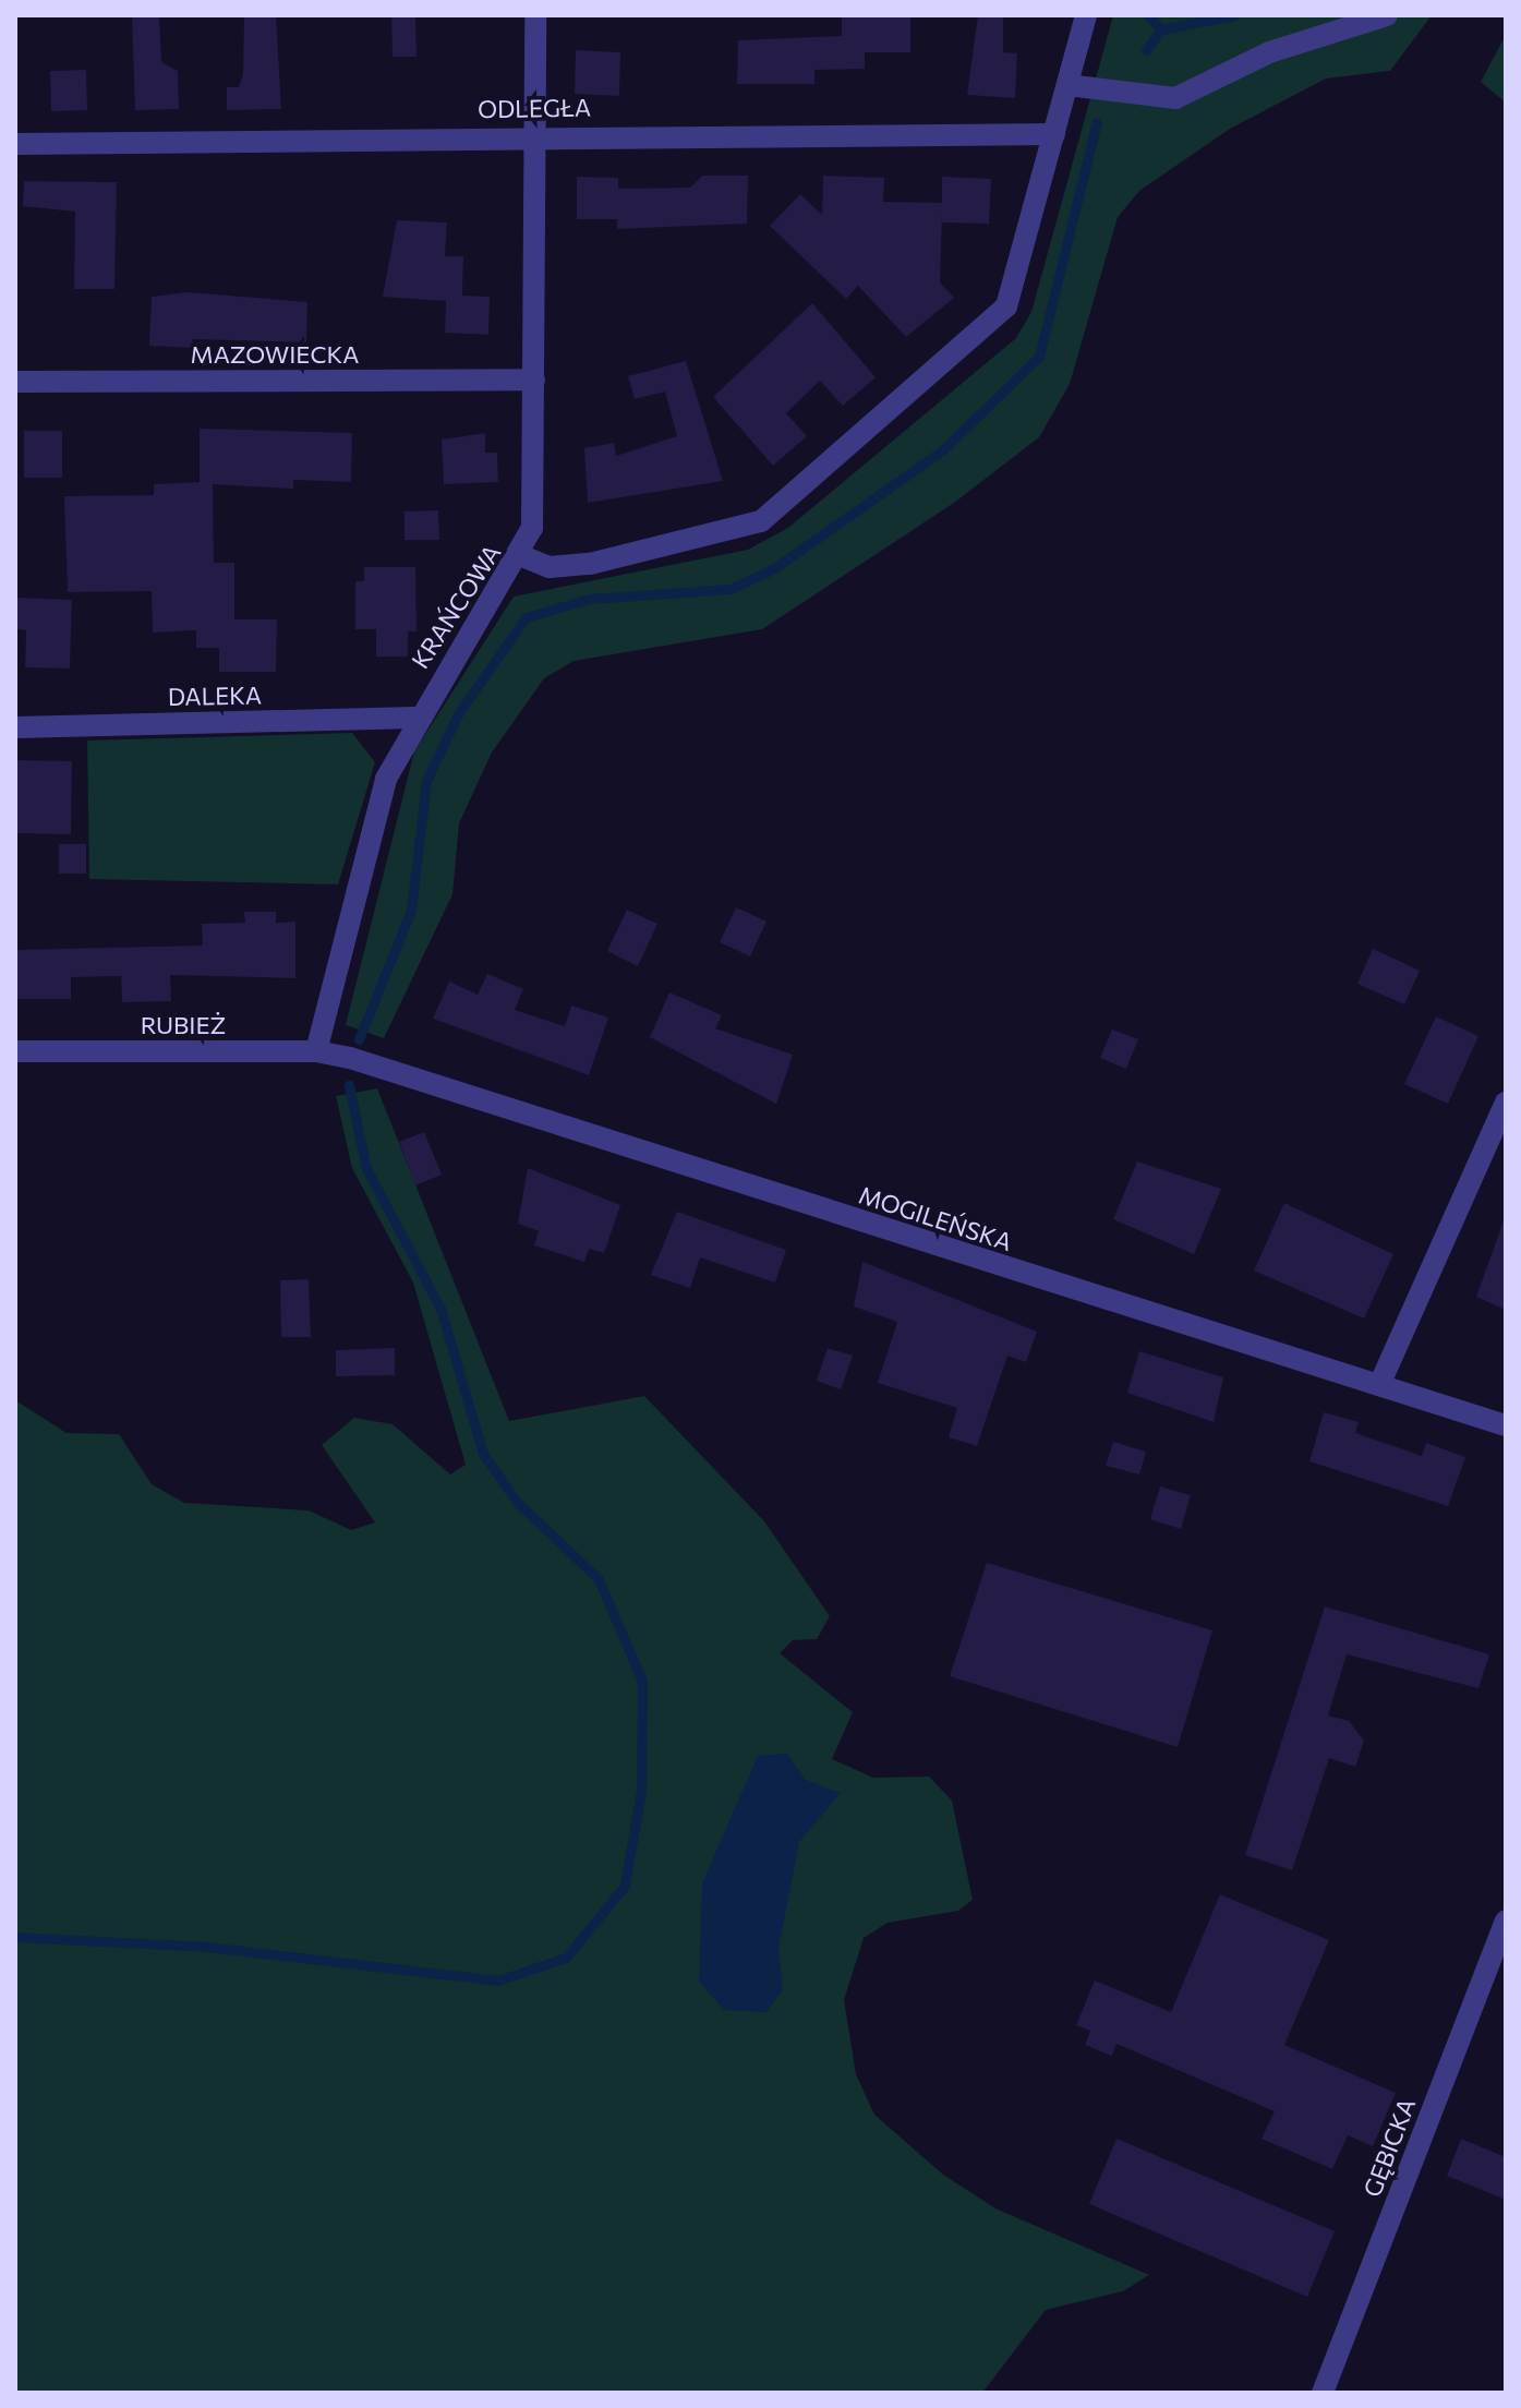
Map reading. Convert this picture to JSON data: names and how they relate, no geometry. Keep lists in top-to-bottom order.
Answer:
{
  "streets": {
    "street": [
      "ODLEGŁA",
      "MAZOWIECKA",
      "KRAŃCOWA",
      "DALEKA",
      "RUBIEŻ",
      "MOGILEŃSKA",
      "GĘBICKA"
    ]
  },
  "crossings": [
    ["ODLEGŁA", "KRAŃCOWA"],
    ["MAZOWIECKA", "KRAŃCOWA"],
    ["KRAŃCOWA", "DALEKA"],
    ["KRAŃCOWA", "RUBIEŻ"],
    ["RUBIEŻ", "MOGILEŃSKA"]
  ]
}
